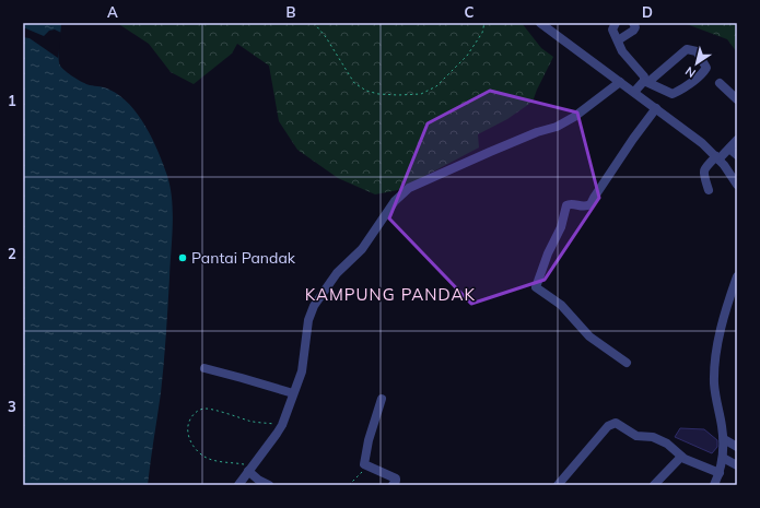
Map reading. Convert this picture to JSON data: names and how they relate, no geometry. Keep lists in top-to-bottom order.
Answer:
{
  "districts": ["KAMPUNG PANDAK"],
  "places": ["Pantai Pandak"],
  "north": "bottom left",
  "grid": {
    "columns": [
      "A",
      "B",
      "C",
      "D"
    ],
    "rows": ["1", "2", "3"]
  }
}
